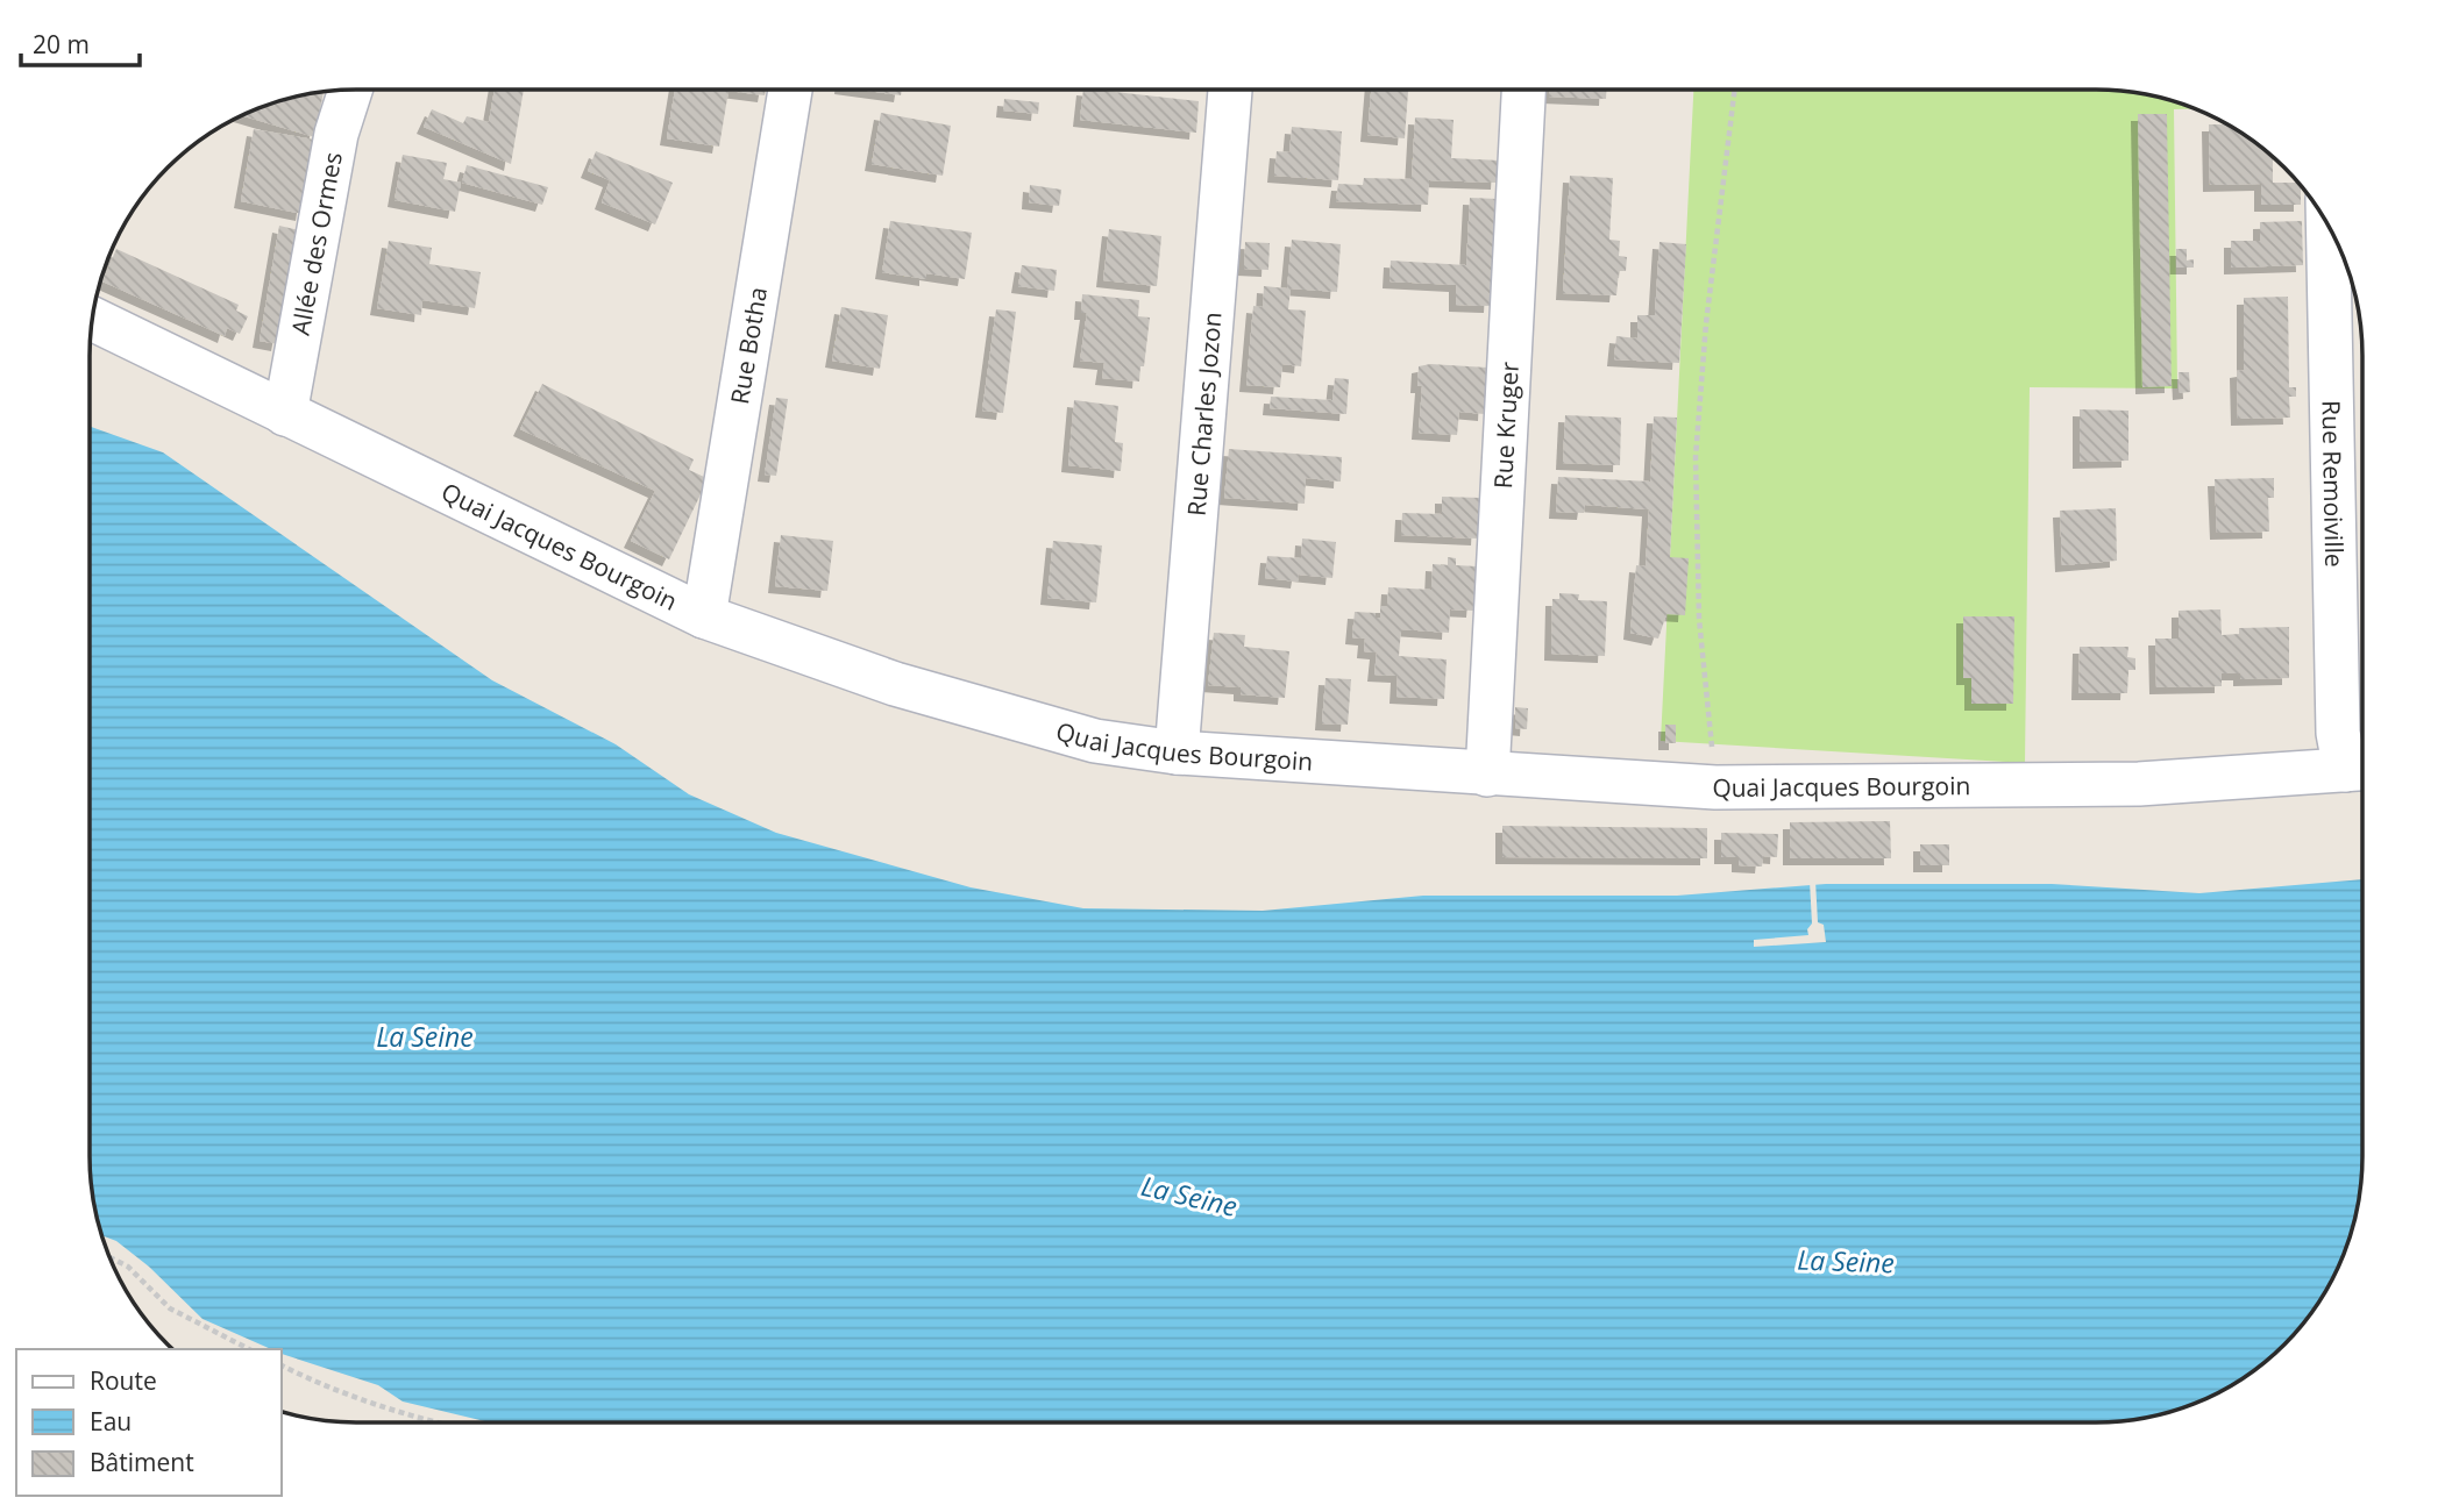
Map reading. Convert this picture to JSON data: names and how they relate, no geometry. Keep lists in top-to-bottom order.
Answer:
{
  "streets": {
    "street": [
      "Allée des Ormes",
      "Rue Botha",
      "Rue Charles Jozon",
      "Rue Kruger",
      "Rue Remoiville",
      "Quai Jacques Bourgoin"
    ]
  },
  "crossings": [
    ["Allée des Ormes", "Quai Jacques Bourgoin"],
    ["Rue Botha", "Quai Jacques Bourgoin"],
    ["Rue Charles Jozon", "Quai Jacques Bourgoin"],
    ["Rue Kruger", "Quai Jacques Bourgoin"],
    ["Rue Remoiville", "Quai Jacques Bourgoin"]
  ],
  "water": ["La Seine"],
  "legend": ["Route", "Eau", "Bâtiment"],
  "scale_bar": "20 m"
}
